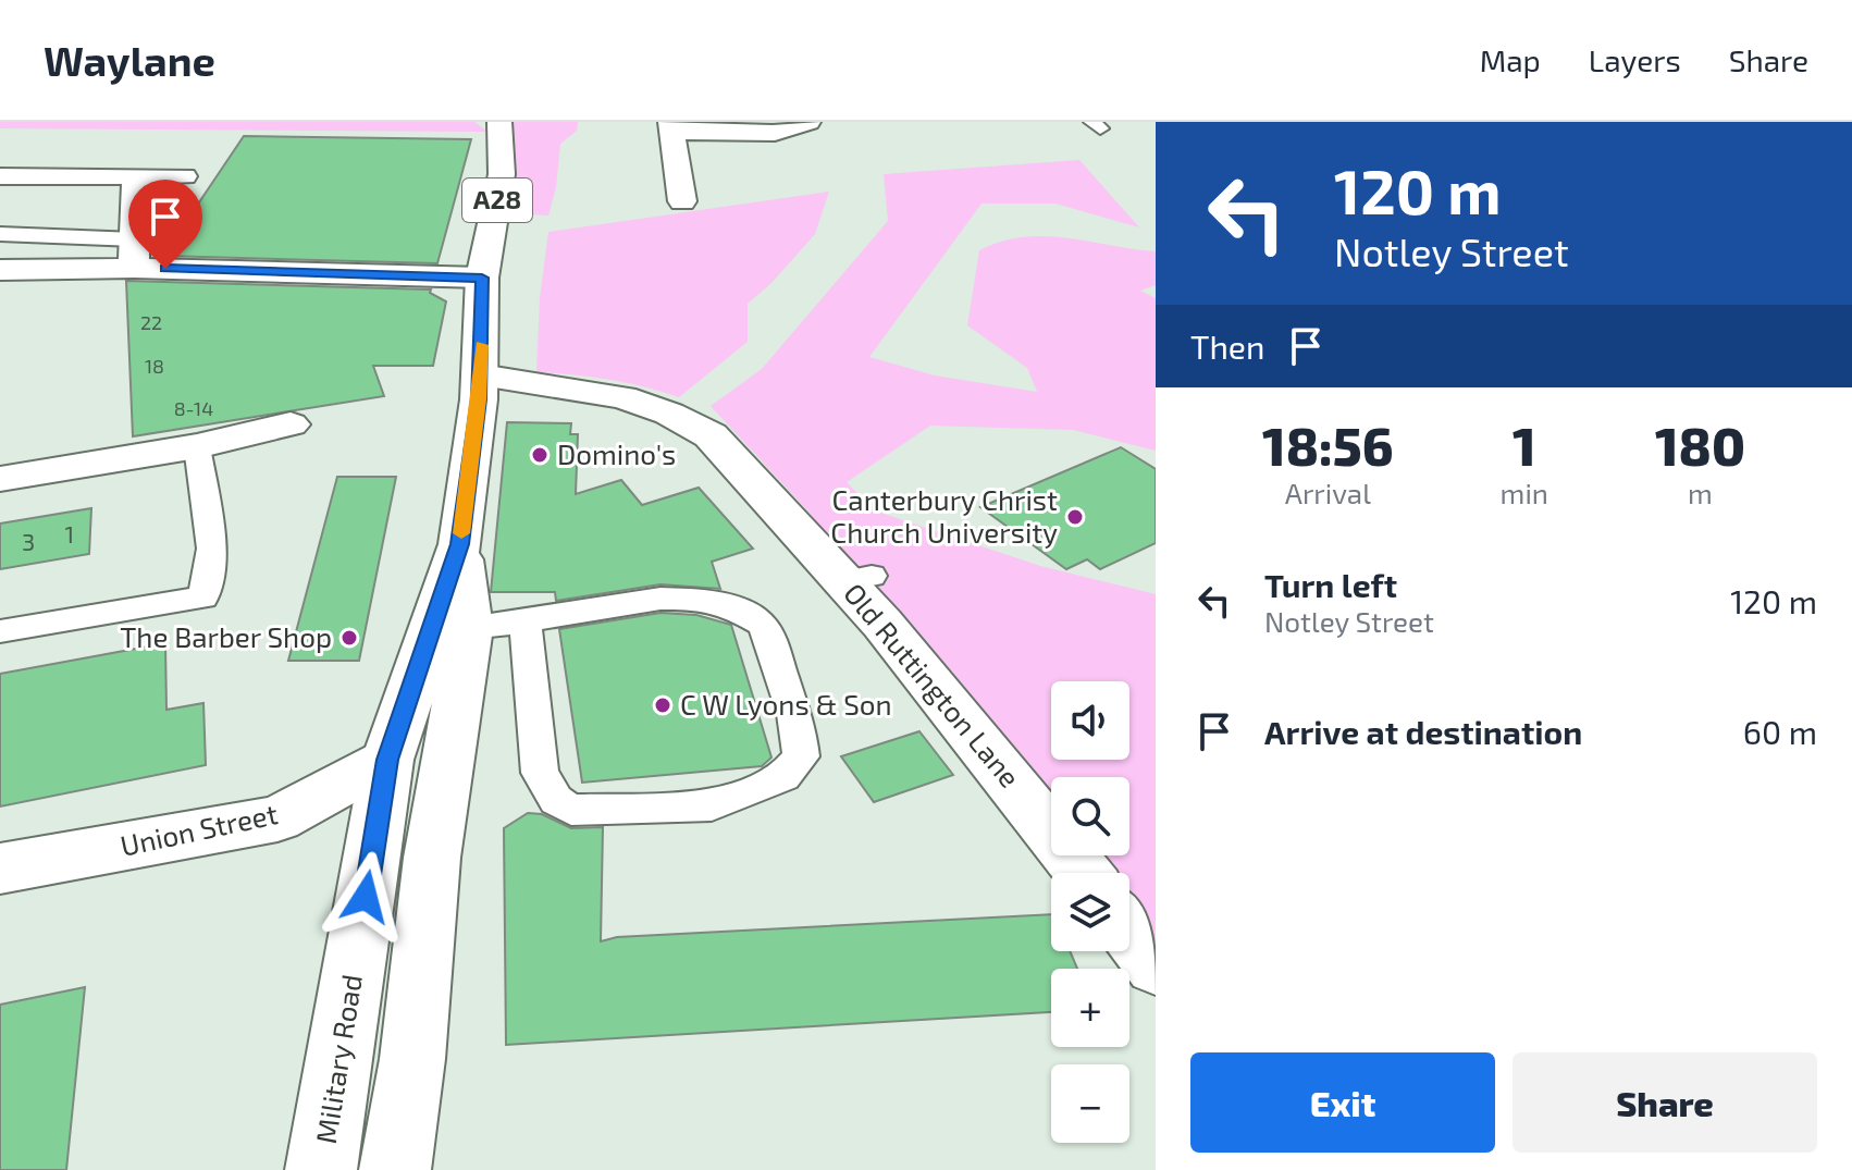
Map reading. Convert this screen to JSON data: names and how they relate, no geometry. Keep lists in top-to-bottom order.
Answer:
{
  "streets": {
    "main road": [
      "A28",
      "Old Ruttington Lane",
      "Union Street",
      "Military Road"
    ]
  },
  "crossings": [
    ["Old Ruttington Lane", "Military Road"],
    ["Union Street", "Military Road"]
  ],
  "places": [
    "Domino's",
    "Canterbury Christ Church University",
    "The Barber Shop",
    "C W Lyons & Son"
  ],
  "house_numbers": [
    "22",
    "18",
    "8-14",
    "1",
    "3"
  ],
  "page": {
    "header": "Waylane",
    "nav": ["Map", "Layers", "Share"],
    "turn": ["120 m", "Notley Street"],
    "then": "Then",
    "eta": [
      "18:56",
      "Arrival",
      "1",
      "min",
      "180",
      "m"
    ],
    "list": [
      {
        "name": "Turn left",
        "note": "Notley Street",
        "value": "120 m"
      },
      {
        "name": "Arrive at destination",
        "value": "60 m"
      }
    ],
    "map_buttons": ["+", "−"],
    "buttons": ["Exit", "Share"]
  }
}
